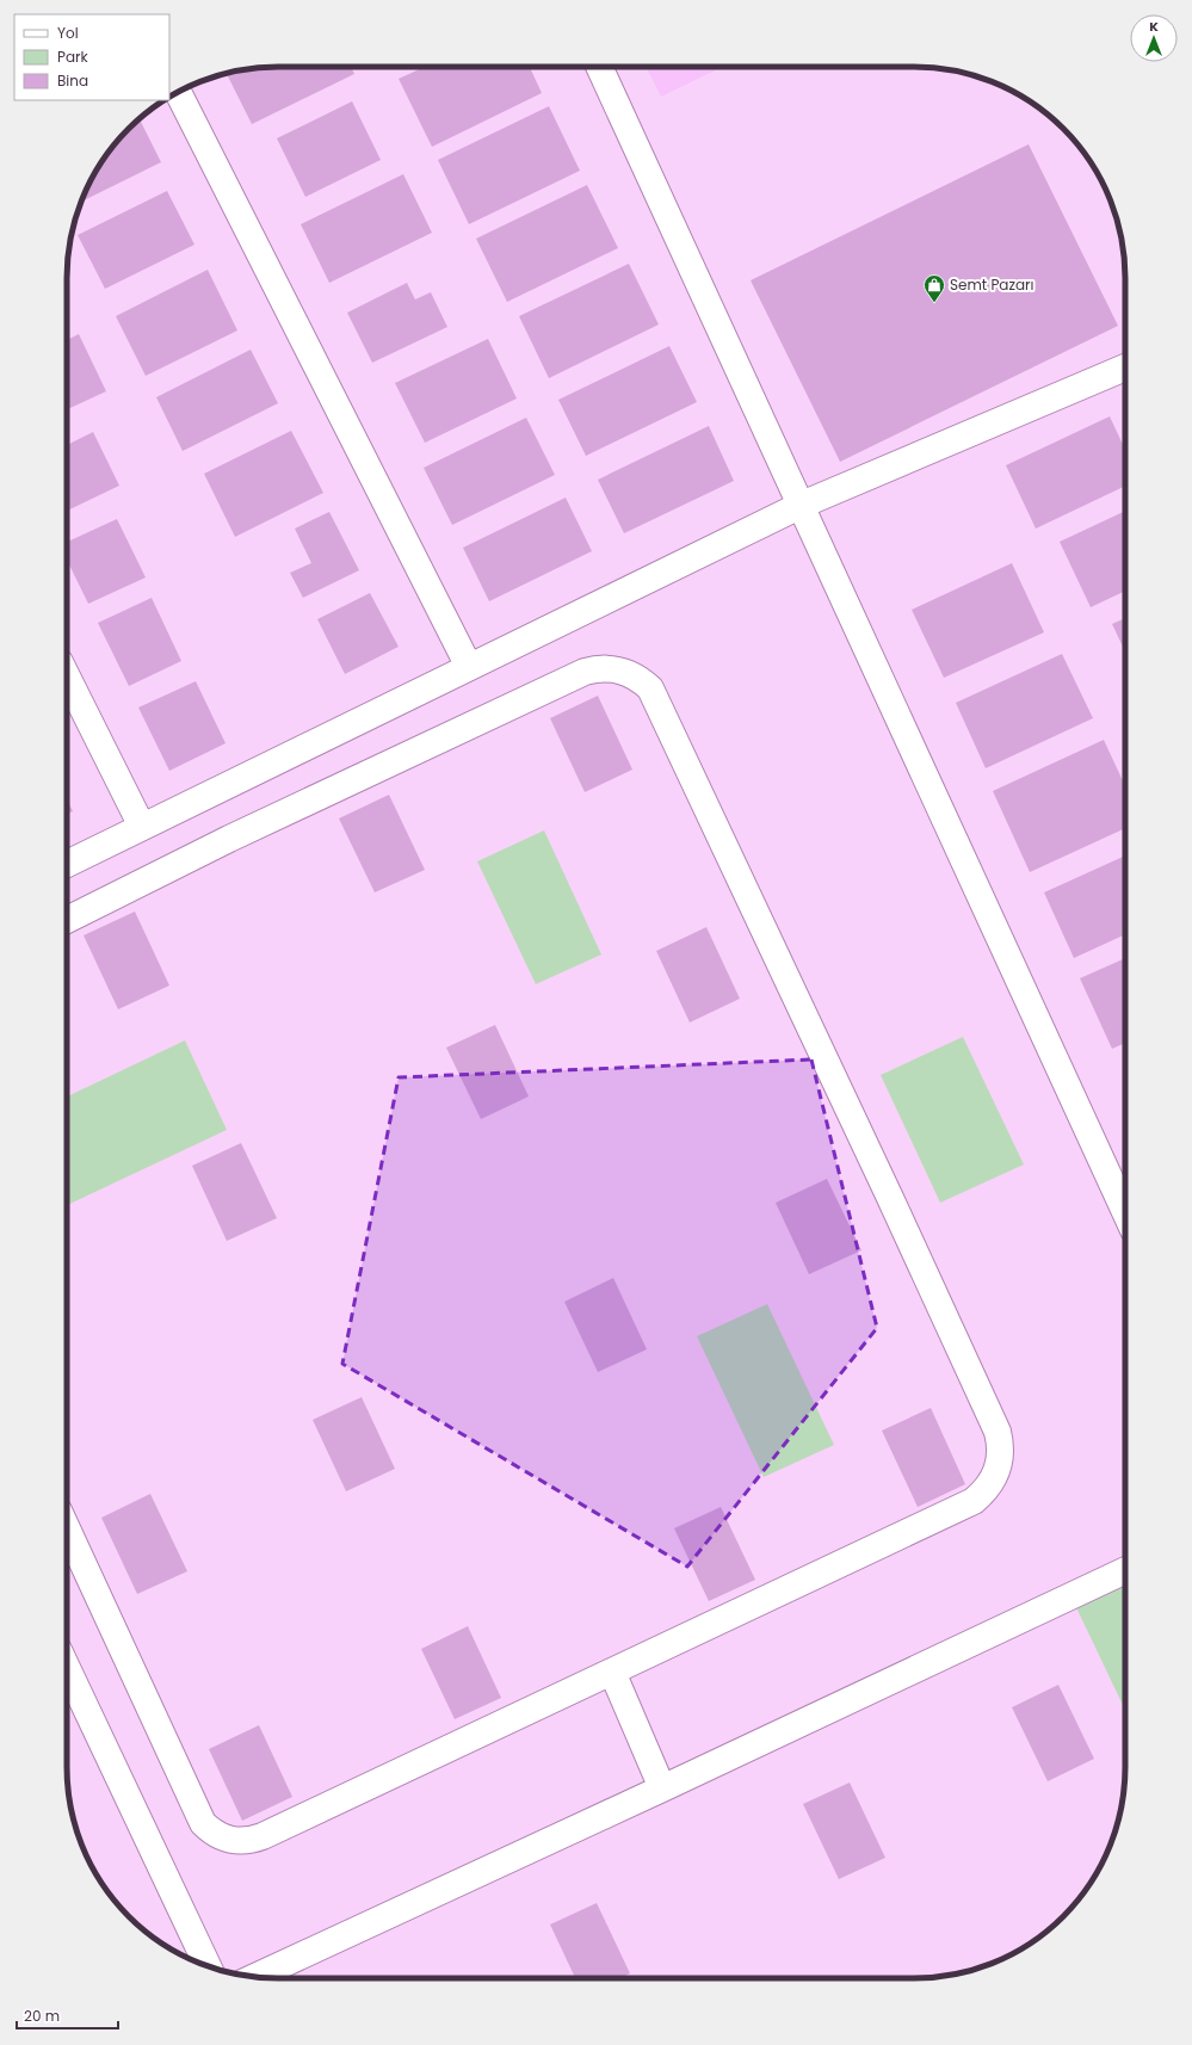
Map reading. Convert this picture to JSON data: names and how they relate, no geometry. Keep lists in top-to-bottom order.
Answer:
{
  "places": {
    "shop": ["Semt Pazarı"]
  },
  "legend": ["Yol", "Park", "Bina"],
  "scale_bar": "20 m",
  "north": "top"
}
